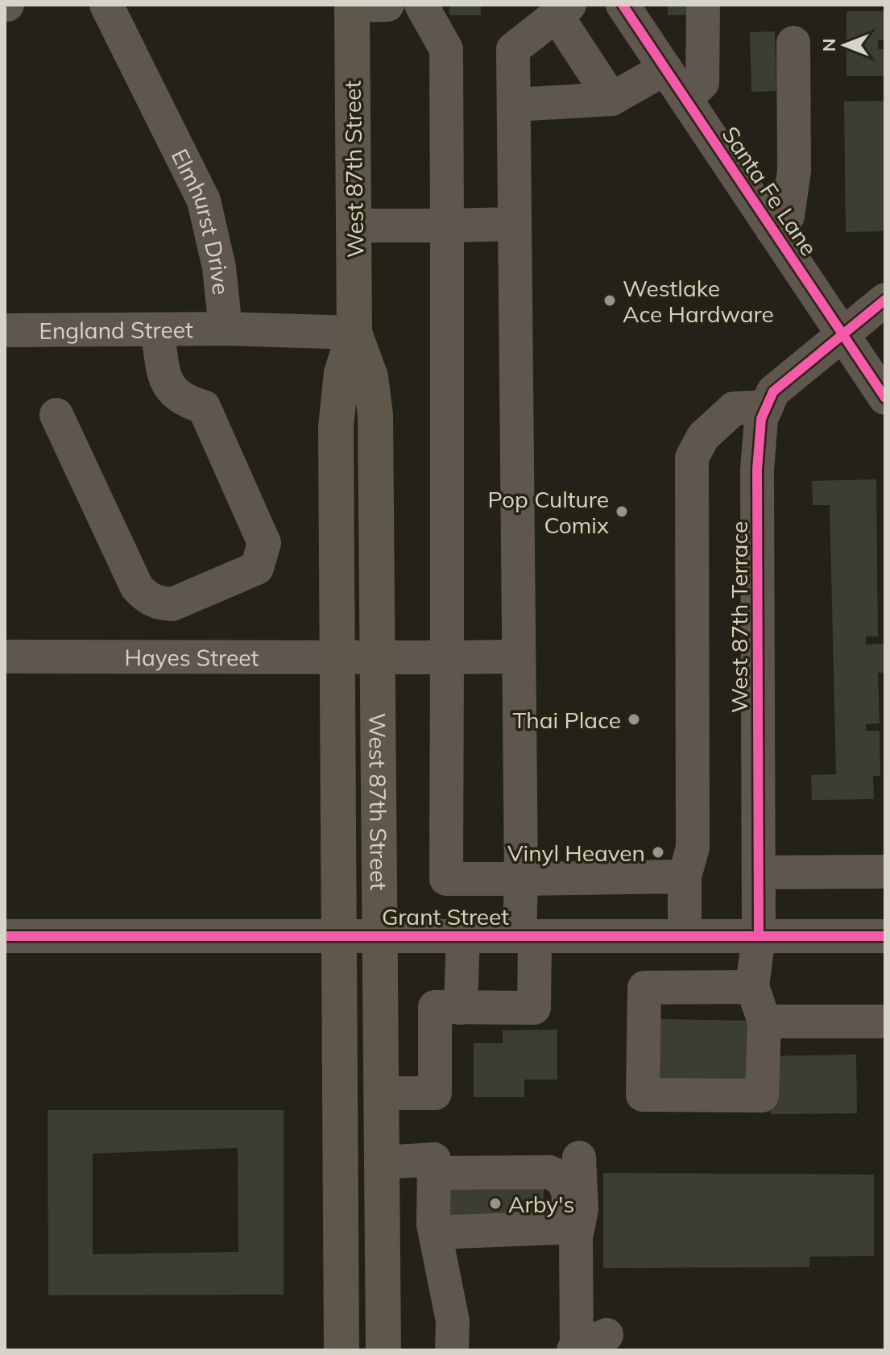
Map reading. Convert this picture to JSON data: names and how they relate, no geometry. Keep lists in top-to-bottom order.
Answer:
{
  "streets": {
    "main road": ["West 87th Street"],
    "street": [
      "Santa Fe Lane",
      "Elmhurst Drive",
      "England Street",
      "West 87th Terrace",
      "Hayes Street",
      "Grant Street"
    ]
  },
  "crossings": [
    ["West 87th Street", "Elmhurst Drive"],
    ["West 87th Street", "Hayes Street"],
    ["West 87th Street", "Grant Street"],
    ["Santa Fe Lane", "West 87th Terrace"],
    ["Elmhurst Drive", "England Street"],
    ["West 87th Terrace", "Grant Street"]
  ],
  "places": [
    "Westlake Ace Hardware",
    "Pop Culture Comix",
    "Thai Place",
    "Vinyl Heaven",
    "Arby's"
  ],
  "north": "left"
}
